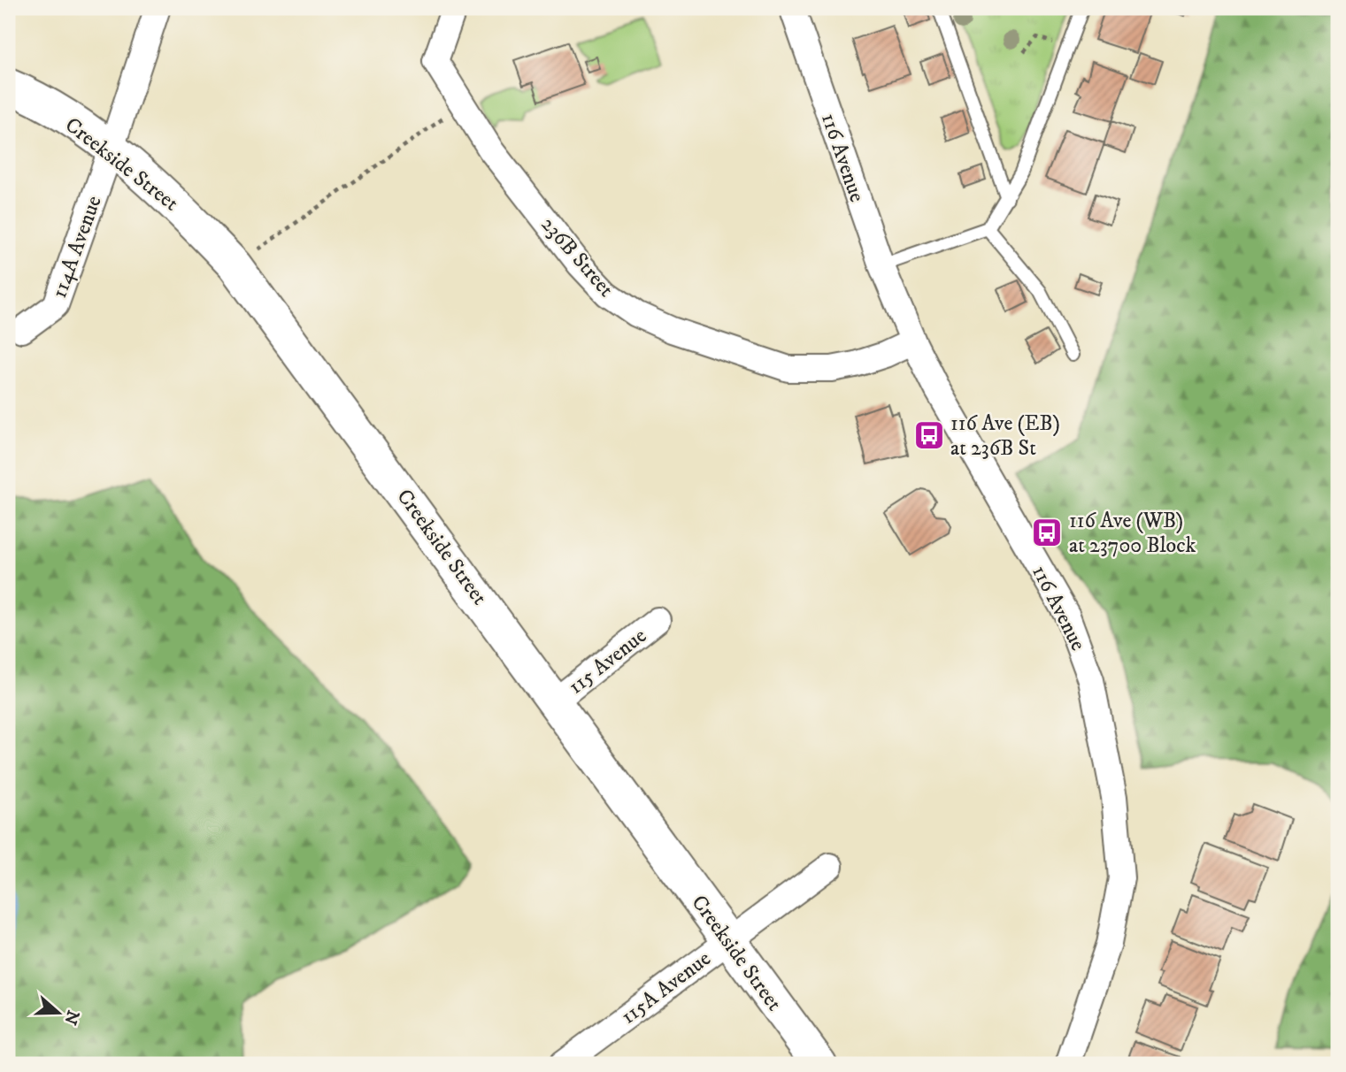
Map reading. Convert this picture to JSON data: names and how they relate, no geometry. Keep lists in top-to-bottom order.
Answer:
{
  "streets": {
    "street": [
      "116 Avenue",
      "Creekside Street",
      "114A Avenue",
      "236B Street",
      "115 Avenue",
      "115A Avenue"
    ]
  },
  "crossings": [
    ["116 Avenue", "236B Street"],
    ["Creekside Street", "114A Avenue"],
    ["Creekside Street", "115 Avenue"],
    ["Creekside Street", "115A Avenue"]
  ],
  "places": {
    "bus stop": ["116 Ave (EB) at 236B St", "116 Ave (WB) at 23700 Block"]
  },
  "north": "right"
}
